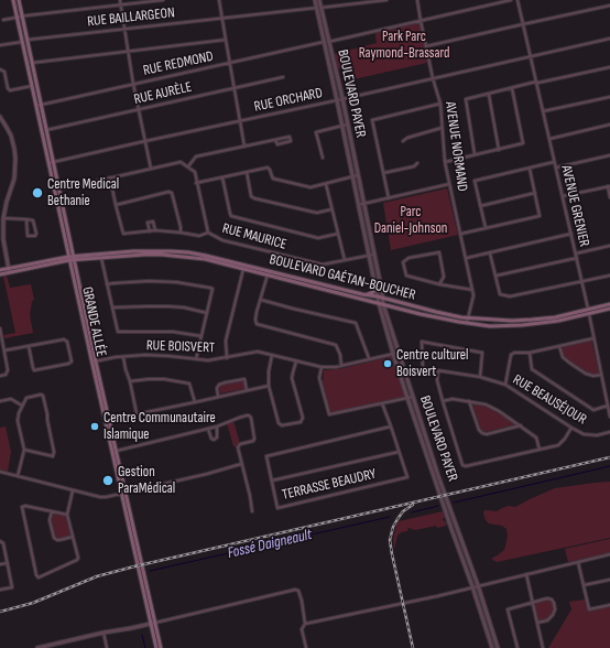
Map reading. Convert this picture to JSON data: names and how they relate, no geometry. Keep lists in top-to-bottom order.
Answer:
{
  "streets": {
    "main road": ["BOULEVARD GAÉTAN-BOUCHER", "GRANDE ALLÉE"],
    "street": [
      "RUE BAILLARGEON",
      "RUE REDMOND",
      "RUE AURÈLE",
      "BOULEVARD PAYER",
      "RUE ORCHARD",
      "AVENUE NORMAND",
      "AVENUE GRENIER",
      "RUE MAURICE",
      "RUE BOISVERT",
      "RUE BEAUSÉJOUR",
      "TERRASSE BEAUDRY"
    ]
  },
  "crossings": [
    ["RUE BAILLARGEON", "BOULEVARD PAYER"],
    ["RUE BAILLARGEON", "GRANDE ALLÉE"],
    ["RUE REDMOND", "BOULEVARD PAYER"],
    ["RUE REDMOND", "GRANDE ALLÉE"],
    ["RUE AURÈLE", "GRANDE ALLÉE"],
    ["BOULEVARD PAYER", "RUE ORCHARD"],
    ["BOULEVARD PAYER", "RUE MAURICE"],
    ["BOULEVARD PAYER", "BOULEVARD GAÉTAN-BOUCHER"],
    ["BOULEVARD PAYER", "RUE BOISVERT"],
    ["BOULEVARD PAYER", "RUE BEAUSÉJOUR"],
    ["RUE ORCHARD", "AVENUE NORMAND"],
    ["RUE ORCHARD", "AVENUE GRENIER"],
    ["RUE ORCHARD", "GRANDE ALLÉE"],
    ["AVENUE NORMAND", "BOULEVARD GAÉTAN-BOUCHER"],
    ["AVENUE GRENIER", "BOULEVARD GAÉTAN-BOUCHER"],
    ["BOULEVARD GAÉTAN-BOUCHER", "GRANDE ALLÉE"],
    ["GRANDE ALLÉE", "RUE BOISVERT"]
  ],
  "water": ["Fossé Daigneault"],
  "parks": ["Park Parc Raymond-Brassard", "Parc Daniel-Johnson"],
  "places": [
    "Centre Medical Bethanie",
    "Centre culturel Boisvert",
    "Centre Communautaire Islamique",
    "Gestion ParaMédical"
  ]
}
